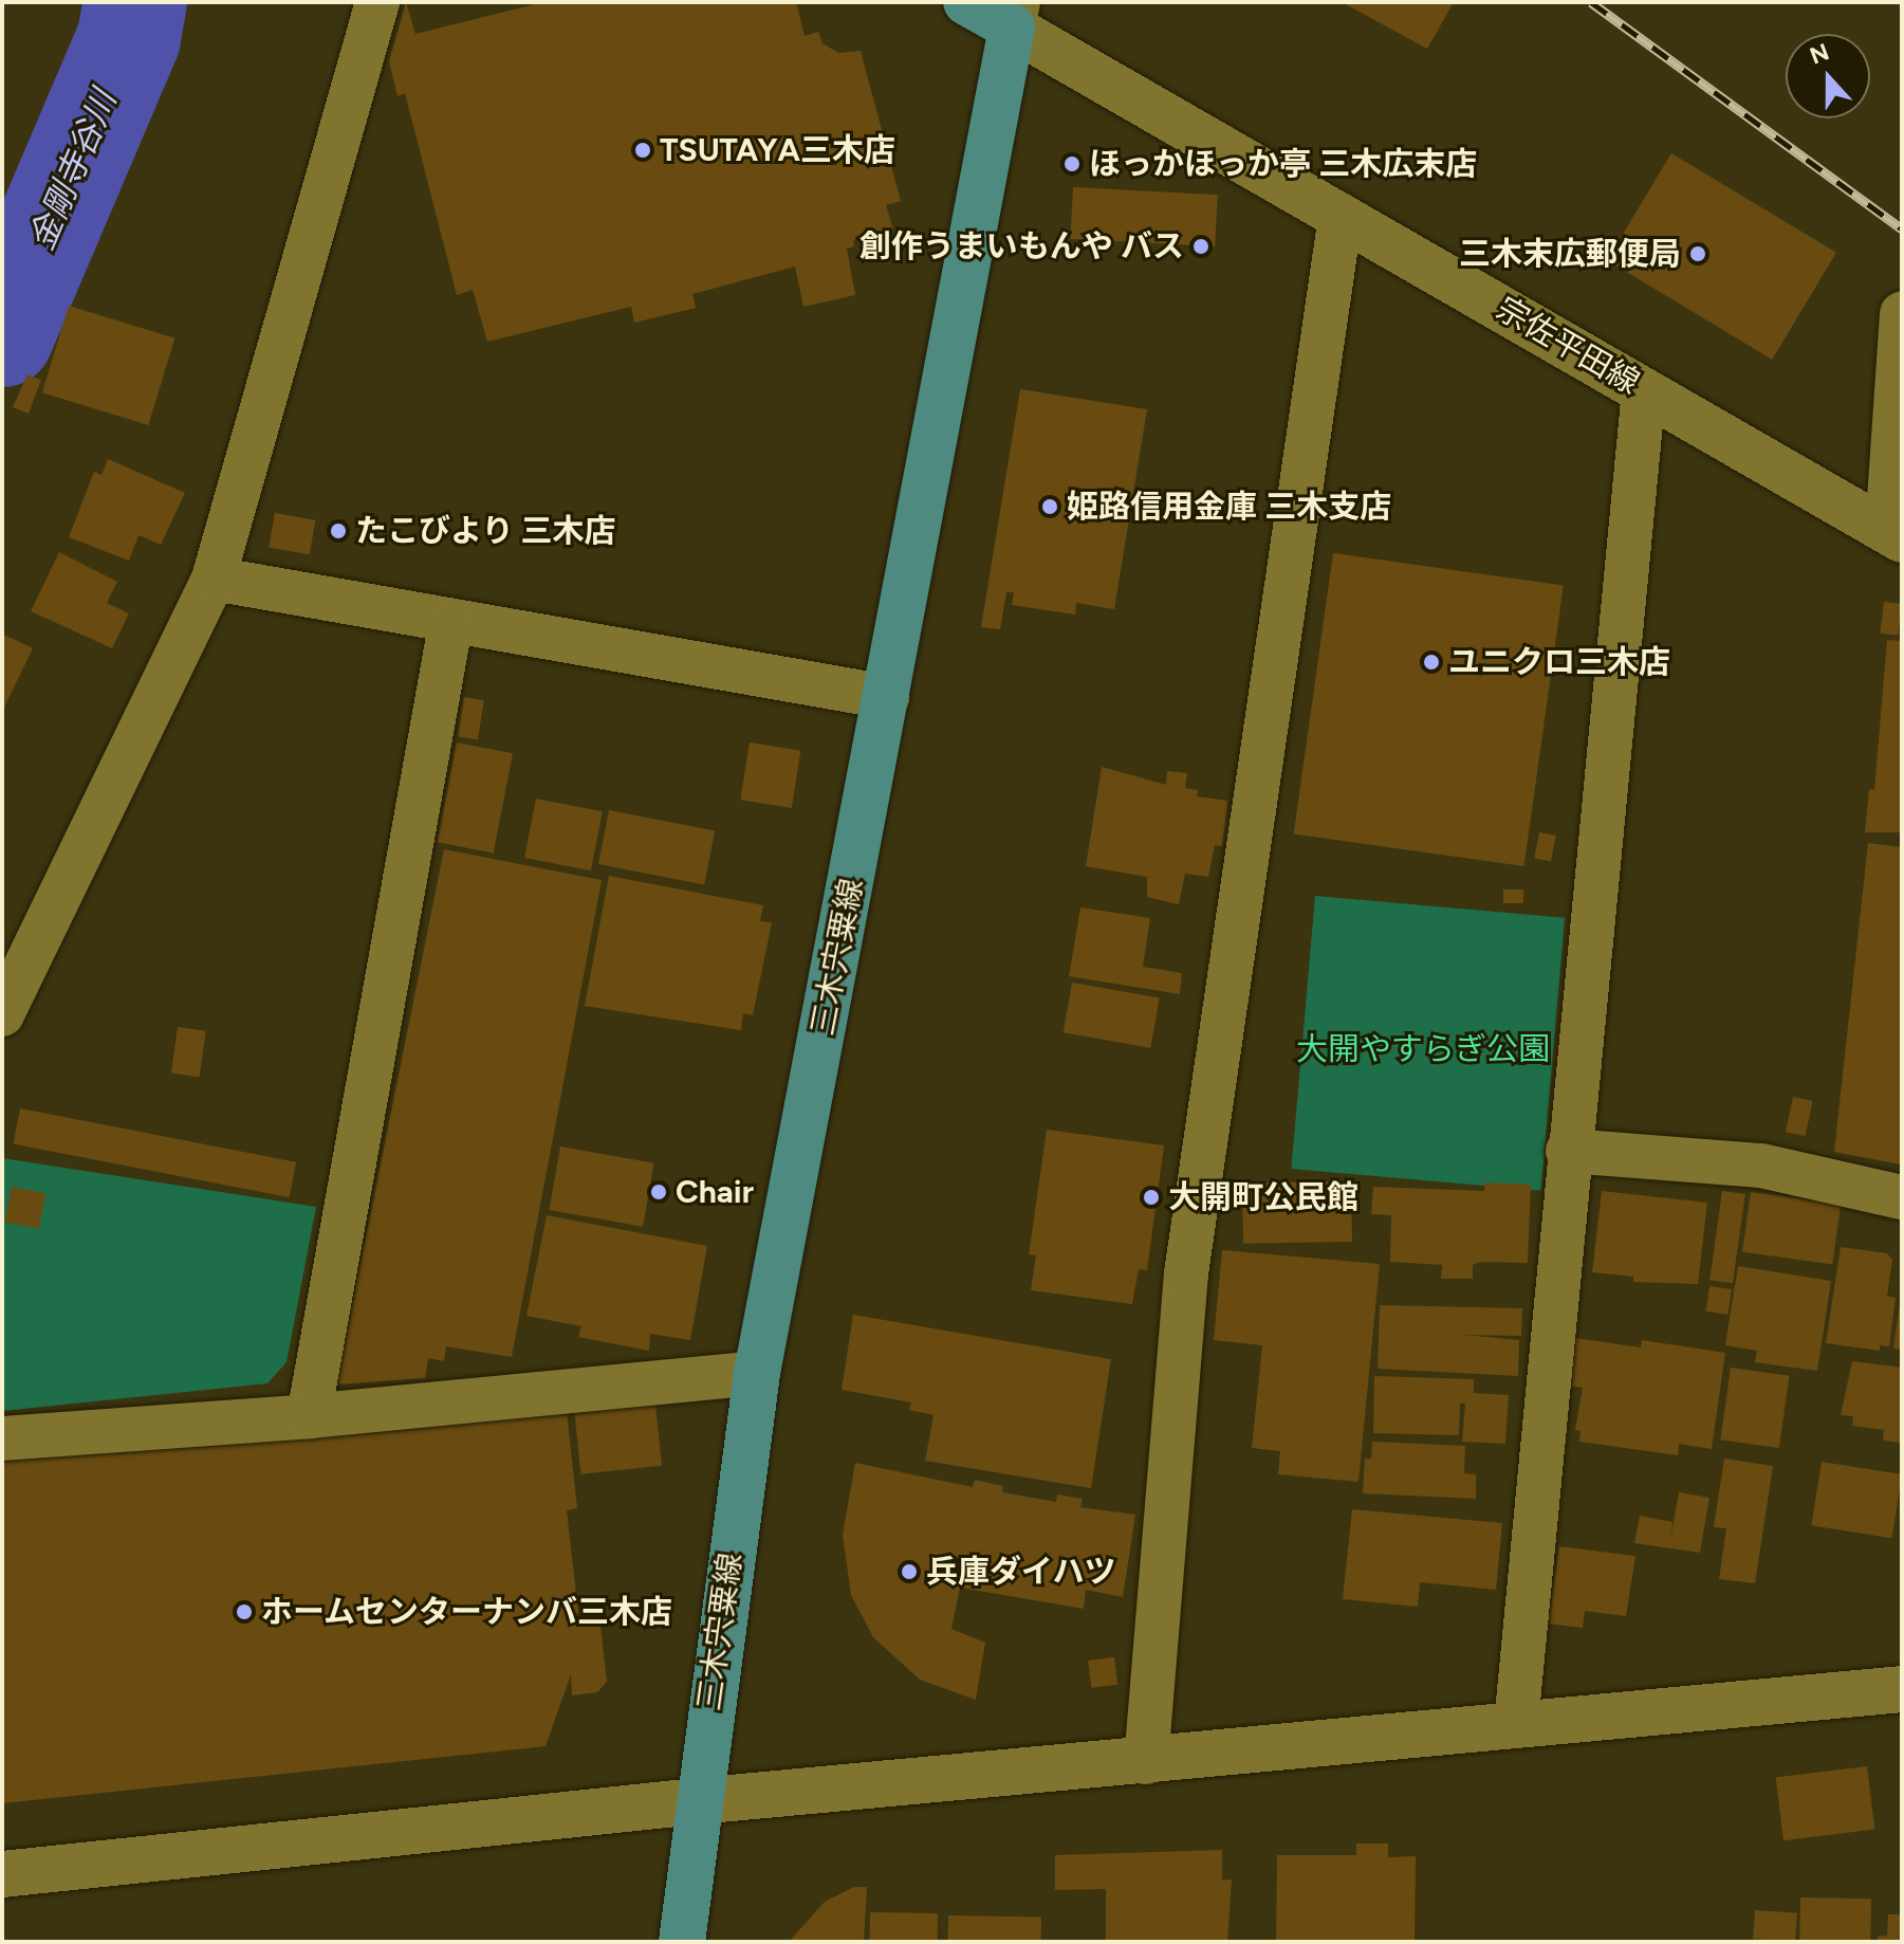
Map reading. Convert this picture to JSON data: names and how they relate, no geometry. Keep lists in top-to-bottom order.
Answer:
{
  "streets": {
    "main road": ["三木宍粟線"],
    "street": ["宗佐平田線"]
  },
  "crossings": [
    ["宗佐平田線", "三木宍粟線"]
  ],
  "water": ["金剛寺谷川"],
  "parks": ["大開やすらぎ公園"],
  "places": [
    "TSUTAYA三木店",
    "ほっかほっか亭 三木広末店",
    "創作うまいもんや バス",
    "三木末広郵便局",
    "姫路信用金庫 三木支店",
    "たこびより 三木店",
    "ユニクロ三木店",
    "Chair",
    "大開町公民館",
    "兵庫ダイハツ",
    "ホームセンターナンバ三木店"
  ],
  "north": "top"
}
